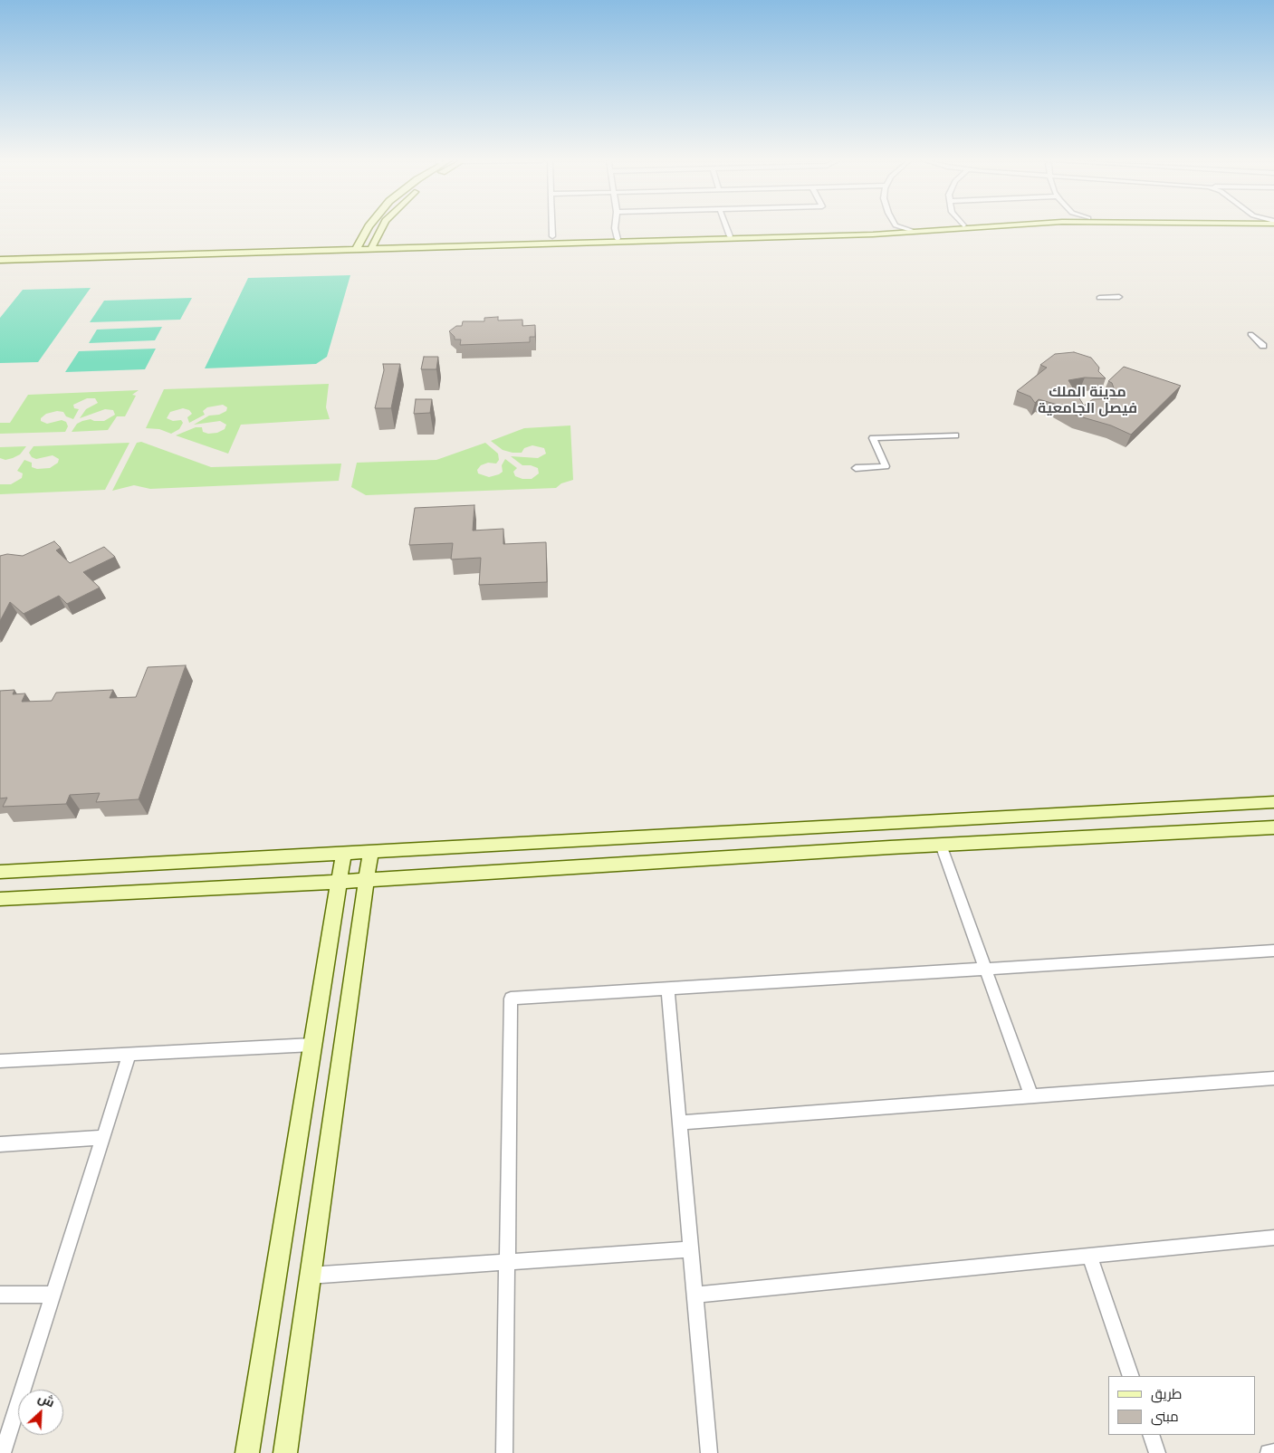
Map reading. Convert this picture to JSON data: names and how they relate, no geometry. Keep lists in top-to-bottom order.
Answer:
{
  "districts": ["مدينة الملك فيصل الجامعية"],
  "legend": ["طريق", "مبنى"],
  "north": "top right"
}
